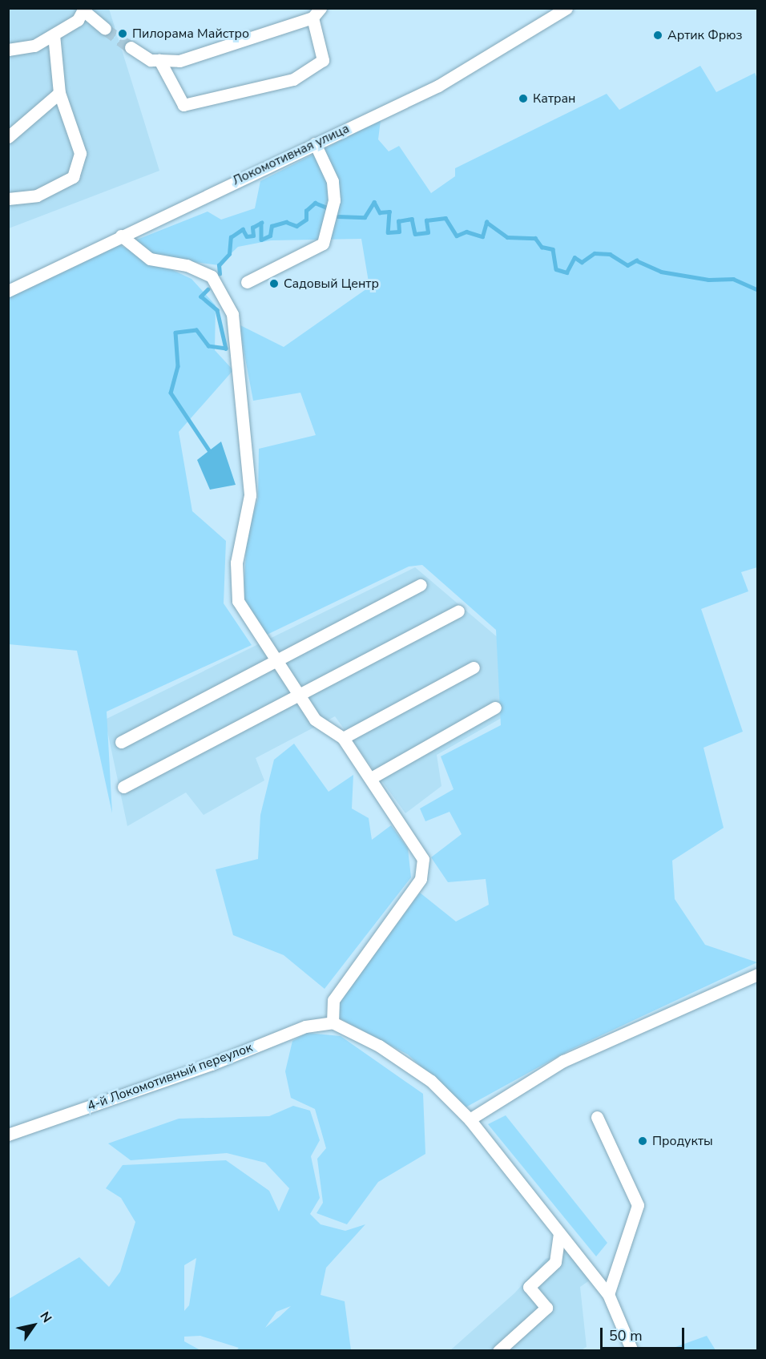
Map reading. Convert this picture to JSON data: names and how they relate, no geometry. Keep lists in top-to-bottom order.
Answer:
{
  "streets": {
    "street": ["Локомотивная улица", "4-й Локомотивный переулок"]
  },
  "places": [
    "Пилорама Майстро",
    "Артик Фрюз",
    "Катран",
    "Садовый Центр",
    "Продукты"
  ],
  "scale_bar": "50 m",
  "north": "top right"
}
